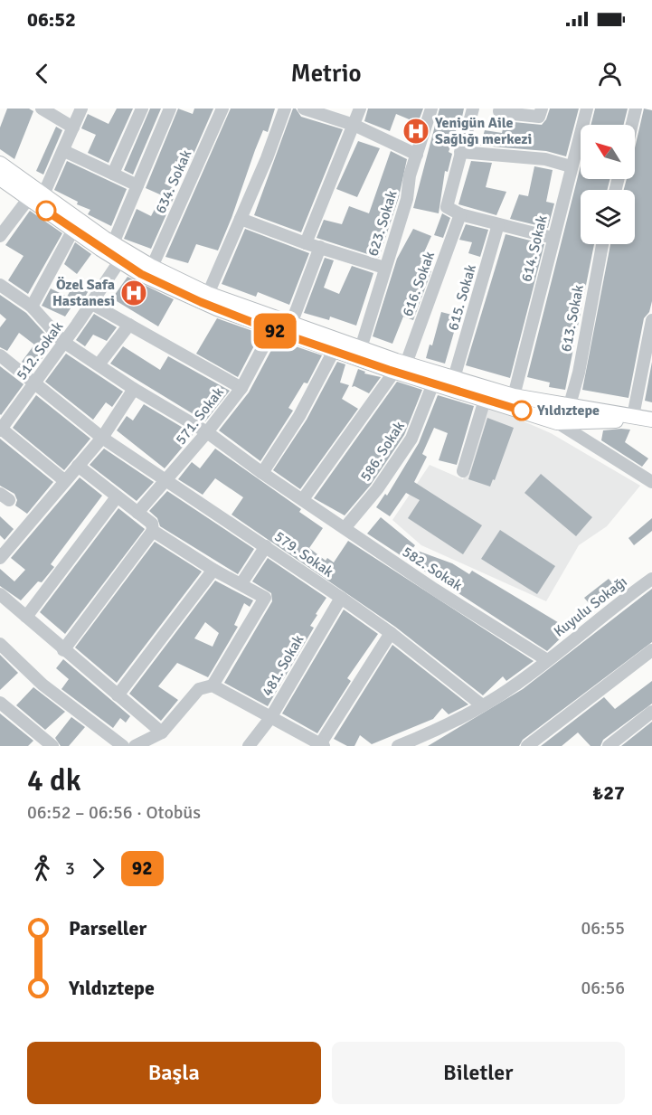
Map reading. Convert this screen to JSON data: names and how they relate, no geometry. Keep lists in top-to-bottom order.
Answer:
{
  "streets": {
    "street": [
      "634. Sokak",
      "623. Sokak",
      "614. Sokak",
      "616. Sokak",
      "615. Sokak",
      "613. Sokak",
      "512. Sokak",
      "571. Sokak",
      "586. Sokak",
      "579. Sokak",
      "582. Sokak",
      "Kuyulu Sokağı",
      "481. Sokak"
    ]
  },
  "crossings": [
    ["616. Sokak", "582. Sokak"],
    ["512. Sokak", "579. Sokak"],
    ["512. Sokak", "582. Sokak"],
    ["571. Sokak", "579. Sokak"],
    ["571. Sokak", "582. Sokak"],
    ["586. Sokak", "582. Sokak"],
    ["579. Sokak", "Kuyulu Sokağı"],
    ["579. Sokak", "481. Sokak"],
    ["582. Sokak", "Kuyulu Sokağı"]
  ],
  "places": {
    "hospital": ["Yenigün Aile Sağlığı merkezi", "Özel Safa Hastanesi"],
    "other": ["Yıldıztepe"]
  },
  "lines": ["bus line 92"],
  "north": "top left",
  "page": {
    "status": "06:52",
    "header": "Metrio",
    "on_map": "92",
    "heading": ["4 dk", "06:52 – 06:56 · Otobüs", "₺27"],
    "legs": ["3", "92"],
    "list": [
      {
        "name": "Parseller",
        "value": "06:55"
      },
      {
        "name": "Yıldıztepe",
        "value": "06:56"
      }
    ],
    "buttons": ["Başla", "Biletler"]
  }
}
